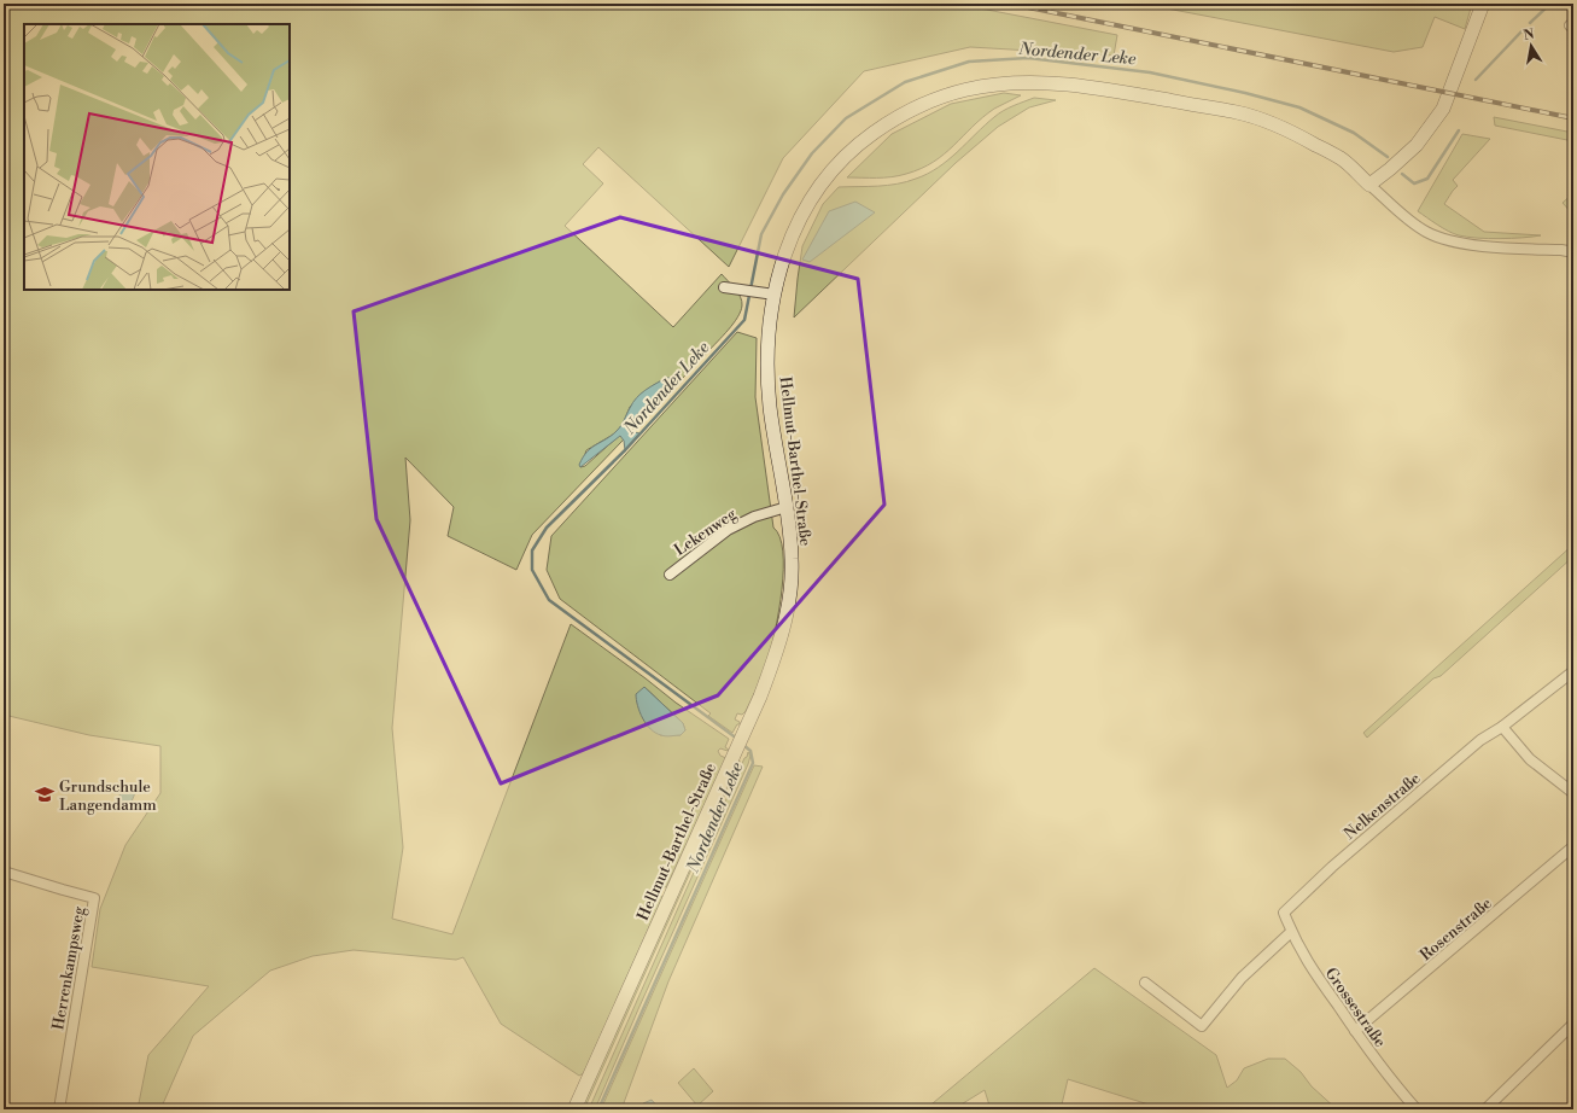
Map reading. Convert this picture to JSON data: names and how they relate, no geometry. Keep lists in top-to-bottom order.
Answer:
{
  "streets": {
    "street": [
      "Hellmut-Barthel-Straße",
      "Lekenweg",
      "Nelkenstraße",
      "Rosenstraße",
      "Herrenkampsweg",
      "Grossestraße"
    ]
  },
  "crossings": [
    ["Hellmut-Barthel-Straße", "Lekenweg"],
    ["Nelkenstraße", "Grossestraße"],
    ["Rosenstraße", "Grossestraße"]
  ],
  "water": ["Nordender Leke"],
  "places": {
    "school or university": ["Grundschule Langendamm"]
  },
  "north": "top"
}
